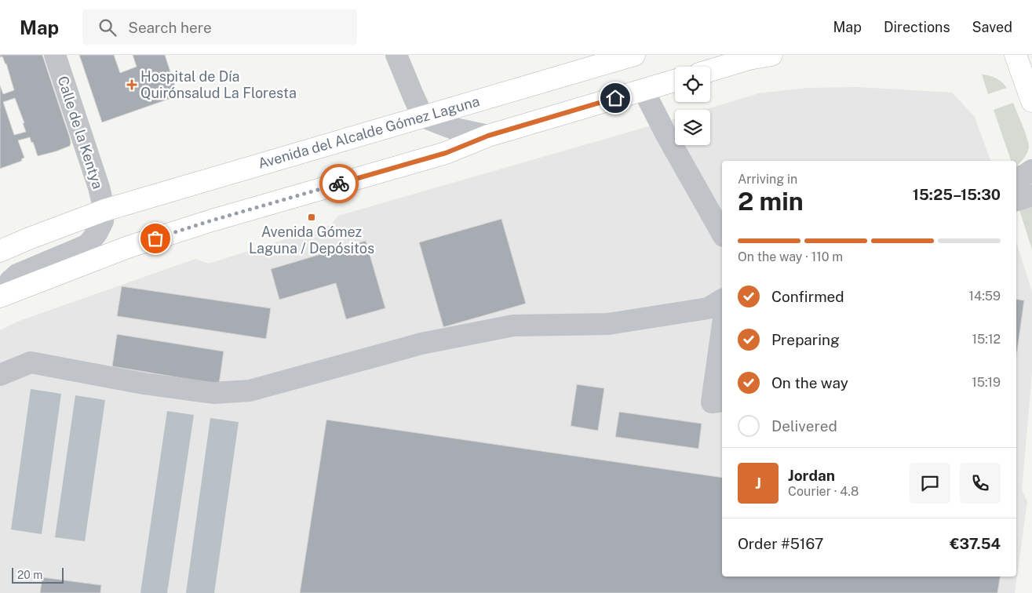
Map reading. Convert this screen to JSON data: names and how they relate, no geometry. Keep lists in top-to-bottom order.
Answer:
{
  "streets": {
    "main road": ["Avenida del Alcalde Gómez Laguna"],
    "street": ["Calle de la Kentya"]
  },
  "crossings": [
    ["Calle de la Kentya", "Avenida del Alcalde Gómez Laguna"]
  ],
  "places": {
    "health": ["Hospital de Día Quirónsalud La Floresta"],
    "transit": ["Avenida Gómez Laguna / Depósitos"]
  },
  "scale_bar": "20 m",
  "page": {
    "header": "Map",
    "search": "Search here",
    "nav": ["Map", "Directions", "Saved"],
    "heading": ["2 min", "Arriving in", "15:25–15:30"],
    "panel": [
      "Jordan",
      "Courier · 4.8",
      "Order #5167",
      "€37.54"
    ],
    "bar": "On the way · 110 m",
    "list": [
      ["Confirmed", "14:59"],
      ["Preparing", "15:12"],
      ["On the way", "15:19"],
      "Delivered"
    ],
    "round": "J",
    "scale": "20 m"
  }
}
